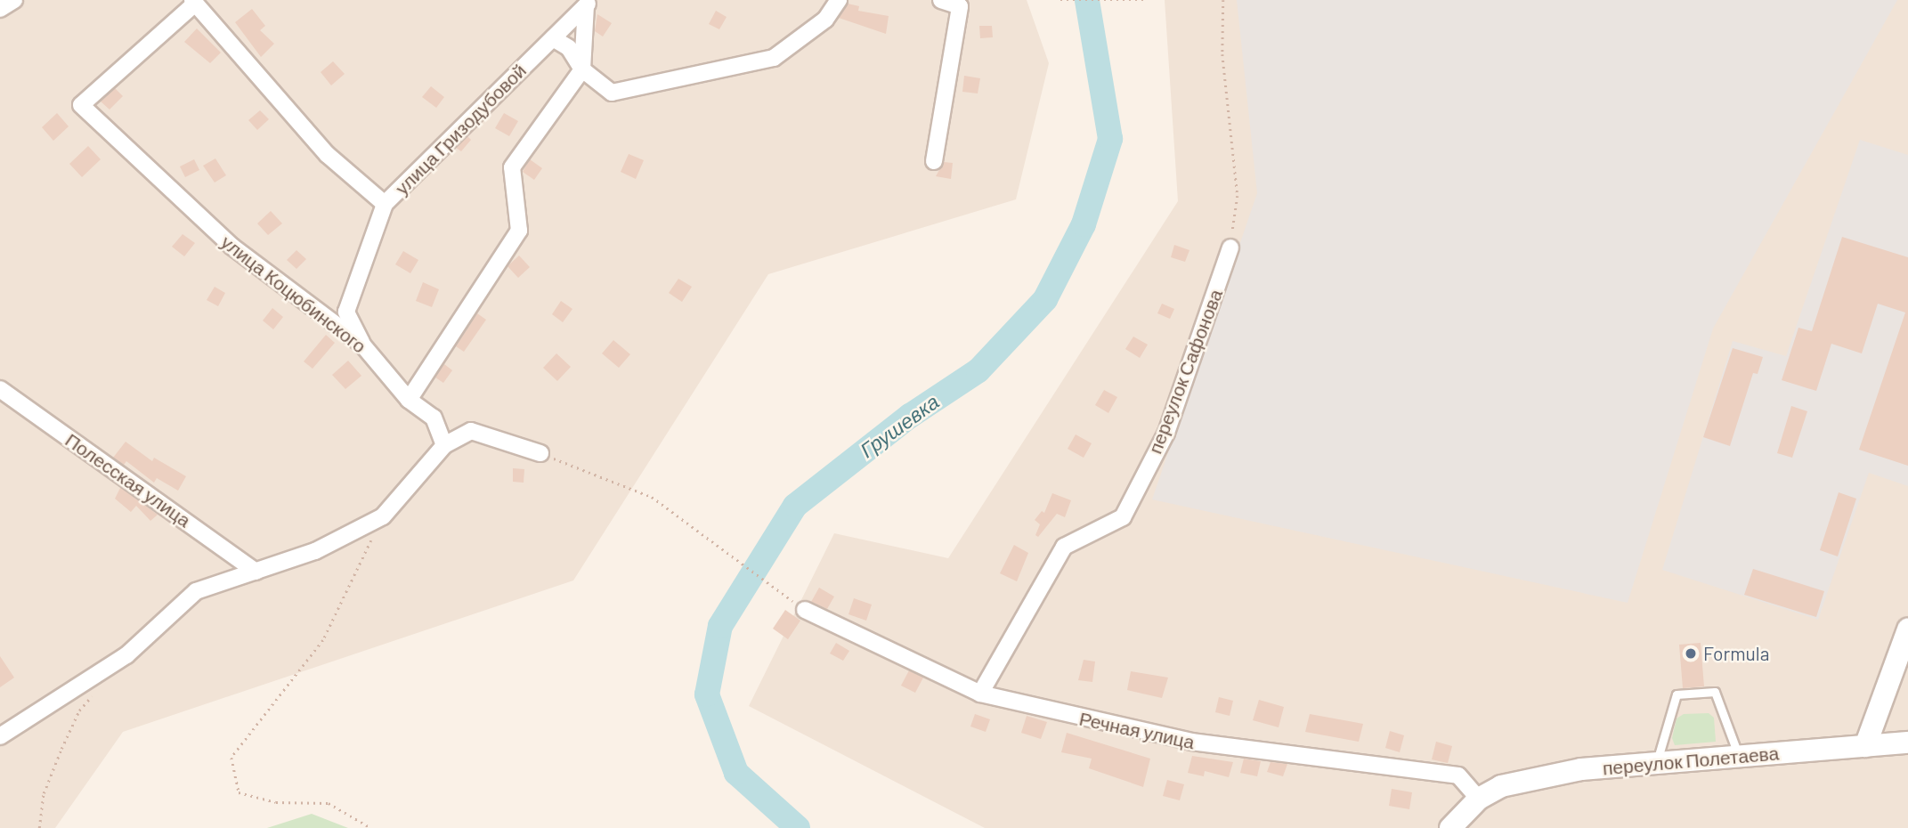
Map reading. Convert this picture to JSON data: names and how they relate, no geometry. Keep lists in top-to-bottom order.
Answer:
{
  "streets": {
    "main road": ["переулок Полетаева"],
    "street": [
      "улица Гризодубовой",
      "улица Коцюбинского",
      "переулок Сафонова",
      "Полесская улица",
      "Речная улица"
    ]
  },
  "crossings": [
    ["улица Гризодубовой", "улица Коцюбинского"],
    ["переулок Сафонова", "Речная улица"],
    ["Речная улица", "переулок Полетаева"]
  ],
  "water": ["Грушевка"],
  "places": ["Formula"]
}
